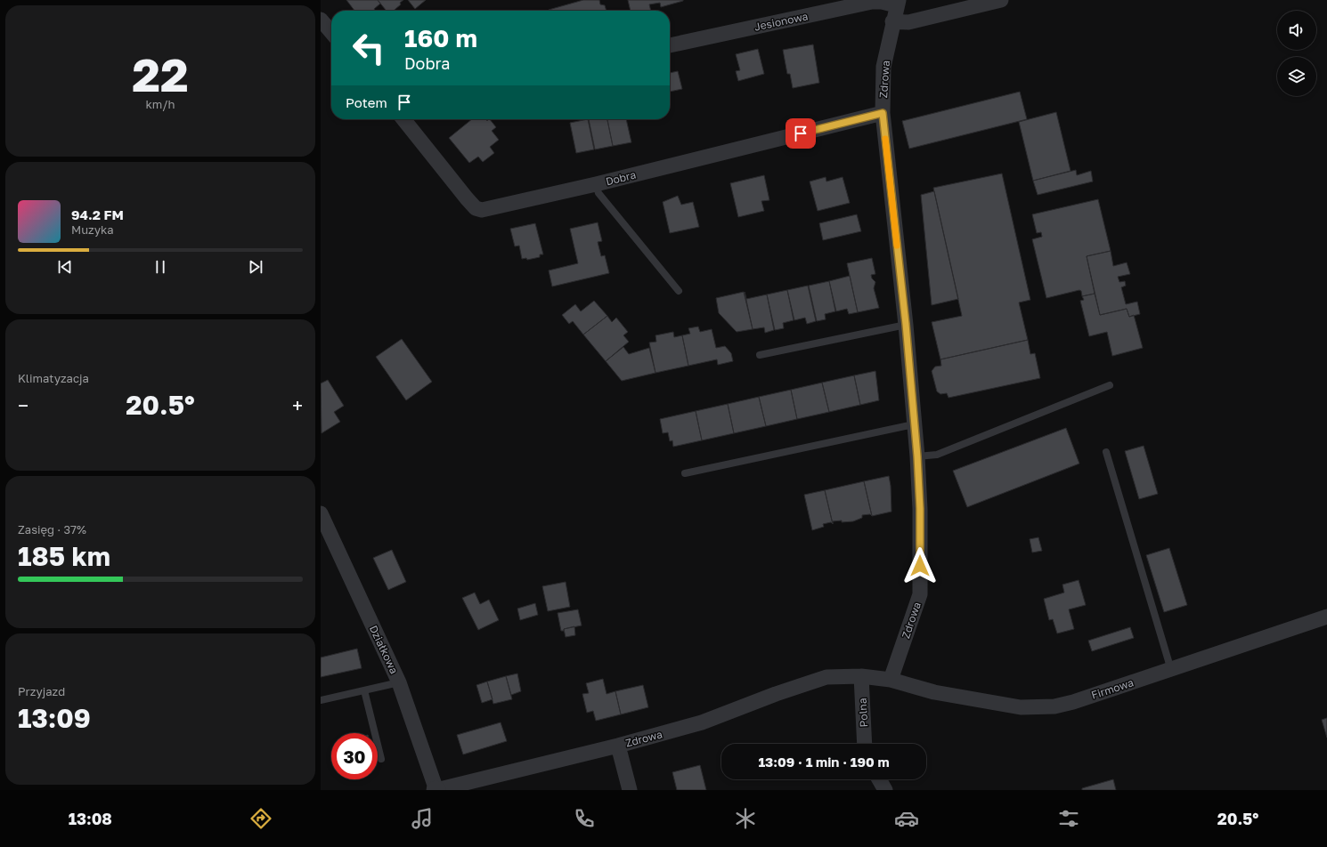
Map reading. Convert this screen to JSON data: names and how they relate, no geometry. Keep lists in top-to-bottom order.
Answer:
{
  "streets": {
    "street": [
      "Jesionowa",
      "Zdrowa",
      "Dobra",
      "Działkowa",
      "Firmowa",
      "Polna"
    ]
  },
  "crossings": [
    ["Jesionowa", "Zdrowa"],
    ["Zdrowa", "Dobra"],
    ["Zdrowa", "Działkowa"],
    ["Zdrowa", "Firmowa"],
    ["Zdrowa", "Polna"]
  ],
  "page": {
    "tile": [
      ["22", "km/h"],
      "Klimatyzacja",
      ["Zasięg · 37%", "185 km"],
      ["Przyjazd", "13:09"]
    ],
    "turn": ["160 m", "Dobra"],
    "then": "Potem",
    "song": ["94.2 FM", "Muzyka"],
    "heat": ["−", "20.5°", "+"],
    "limit": "30",
    "trip": "13:09 · 1 min · 190 m",
    "tabs": ["13:08", "20.5°"]
  }
}
